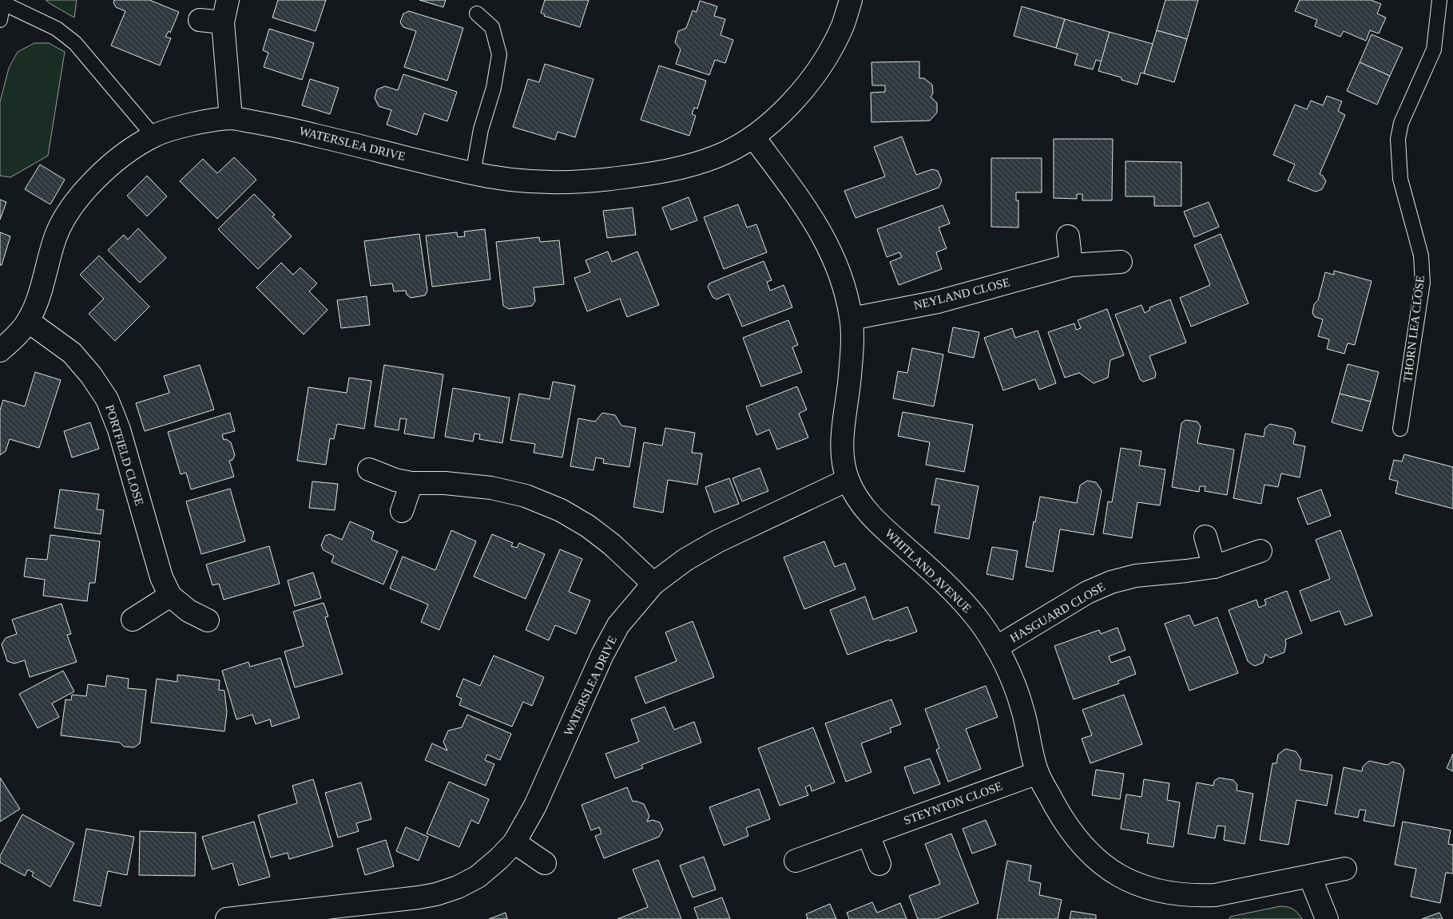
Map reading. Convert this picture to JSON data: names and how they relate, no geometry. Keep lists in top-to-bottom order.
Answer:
{
  "streets": {
    "street": [
      "WATERSLEA DRIVE",
      "NEYLAND CLOSE",
      "PORTFIELD CLOSE",
      "WHITLAND AVENUE",
      "HASGUARD CLOSE",
      "STEYNTON CLOSE"
    ],
    "lane": ["THORN LEA CLOSE"]
  },
  "crossings": [
    ["WATERSLEA DRIVE", "PORTFIELD CLOSE"],
    ["WATERSLEA DRIVE", "WHITLAND AVENUE"],
    ["NEYLAND CLOSE", "WHITLAND AVENUE"],
    ["WHITLAND AVENUE", "HASGUARD CLOSE"],
    ["WHITLAND AVENUE", "STEYNTON CLOSE"]
  ]
}
